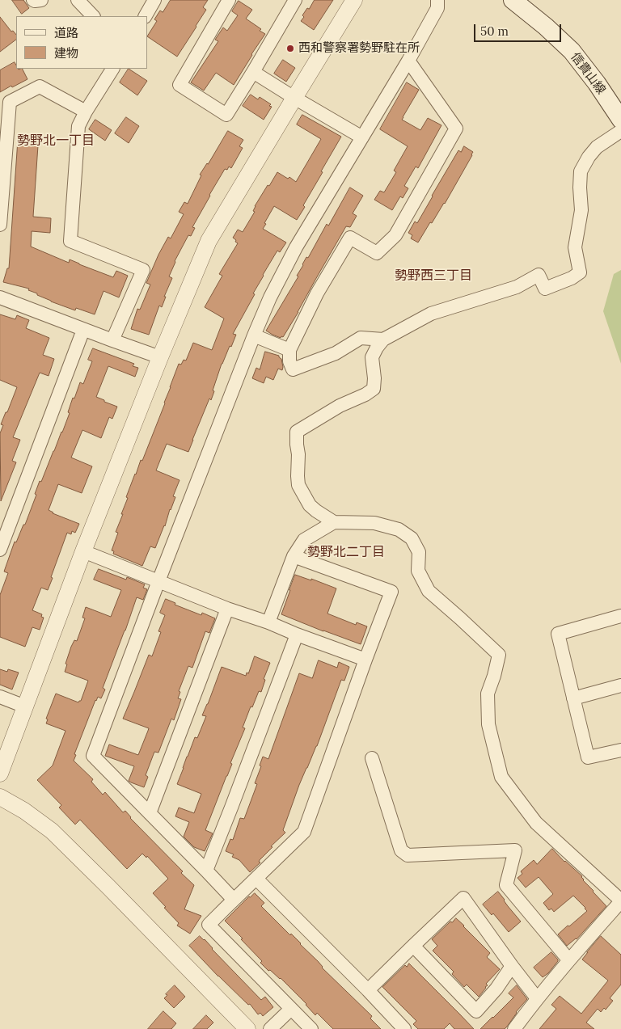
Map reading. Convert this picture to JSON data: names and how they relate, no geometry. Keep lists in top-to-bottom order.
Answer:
{
  "streets": {
    "main road": ["信貴山線"]
  },
  "districts": ["勢野北一丁目", "勢野西三丁目", "勢野北二丁目"],
  "places": ["西和警察署勢野駐在所"],
  "legend": ["道路", "建物"],
  "scale_bar": "50 m"
}
